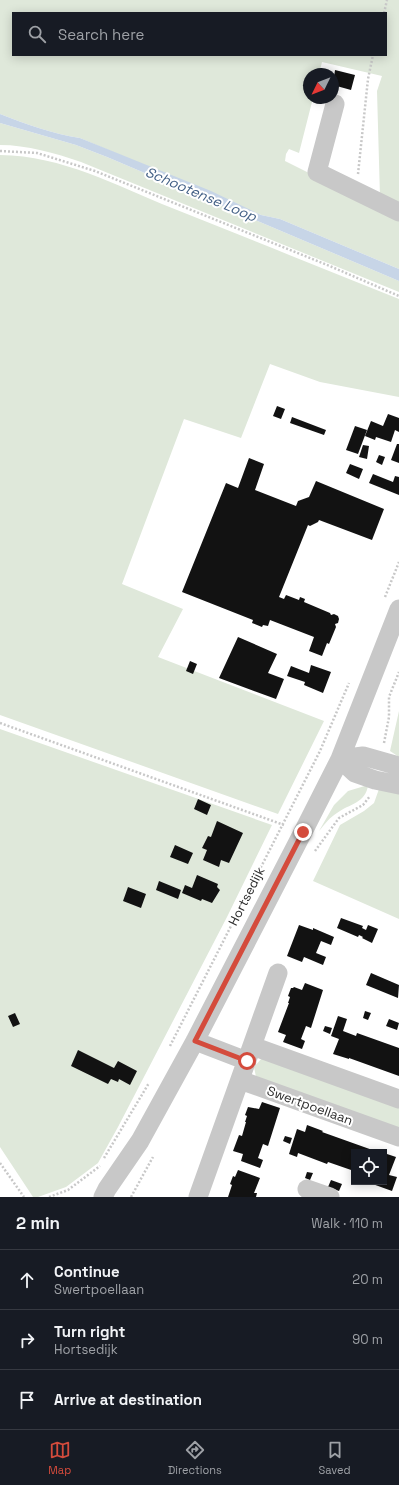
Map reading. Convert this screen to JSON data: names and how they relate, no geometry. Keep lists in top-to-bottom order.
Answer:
{
  "streets": {
    "street": ["Hortsedijk", "Swertpoellaan"]
  },
  "water": ["Schootense Loop"],
  "north": "bottom left",
  "page": {
    "search": "Search here",
    "heading": ["2 min", "Walk · 110 m"],
    "list": [
      ["Continue", "Swertpoellaan", "20 m"],
      ["Turn right", "Hortsedijk", "90 m"],
      "Arrive at destination"
    ],
    "nav": ["Map", "Directions", "Saved"]
  }
}
